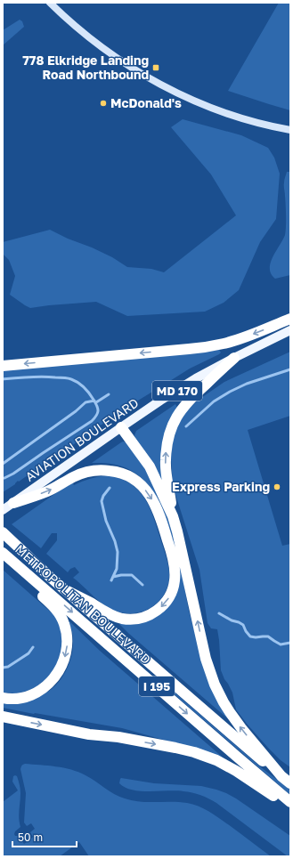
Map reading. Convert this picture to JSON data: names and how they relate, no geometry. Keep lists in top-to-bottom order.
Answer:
{
  "streets": {
    "highway": ["METROPOLITAN BOULEVARD", "I 195"],
    "main road": ["MD 170", "AVIATION BOULEVARD"]
  },
  "crossings": [
    ["METROPOLITAN BOULEVARD", "I 195"]
  ],
  "places": {
    "transit": ["778 Elkridge Landing Road Northbound"],
    "other": ["McDonald's", "Express Parking"]
  },
  "scale_bar": "50 m"
}
